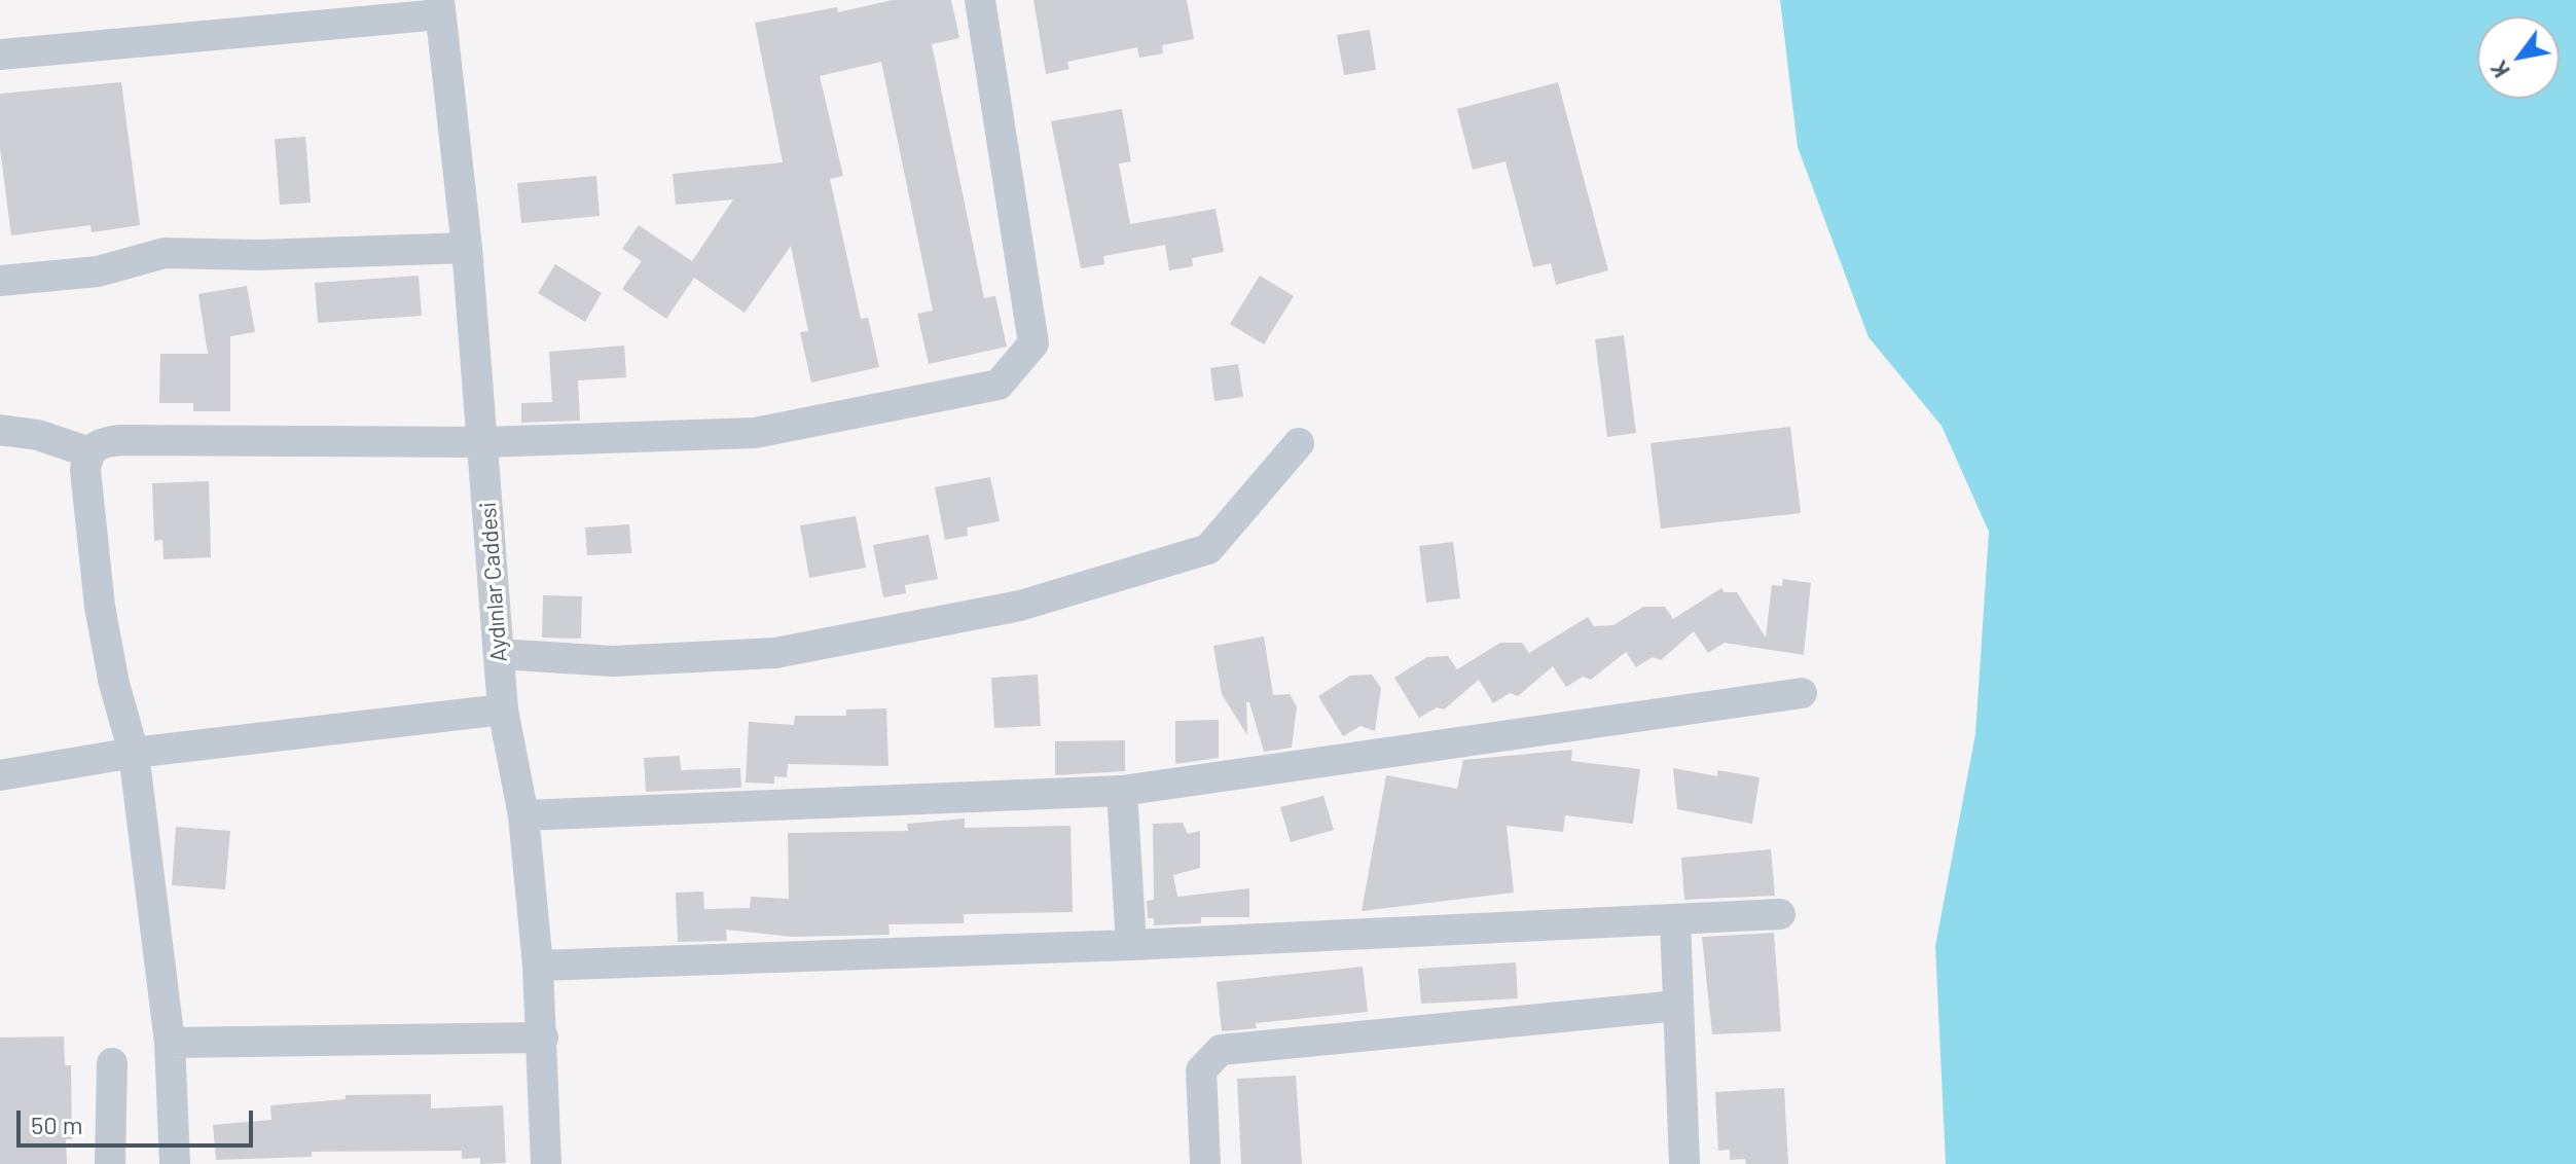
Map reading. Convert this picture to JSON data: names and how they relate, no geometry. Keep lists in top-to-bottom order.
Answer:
{
  "streets": {
    "street": ["Aydınlar Caddesi"]
  },
  "scale_bar": "50 m",
  "north": "bottom left"
}
